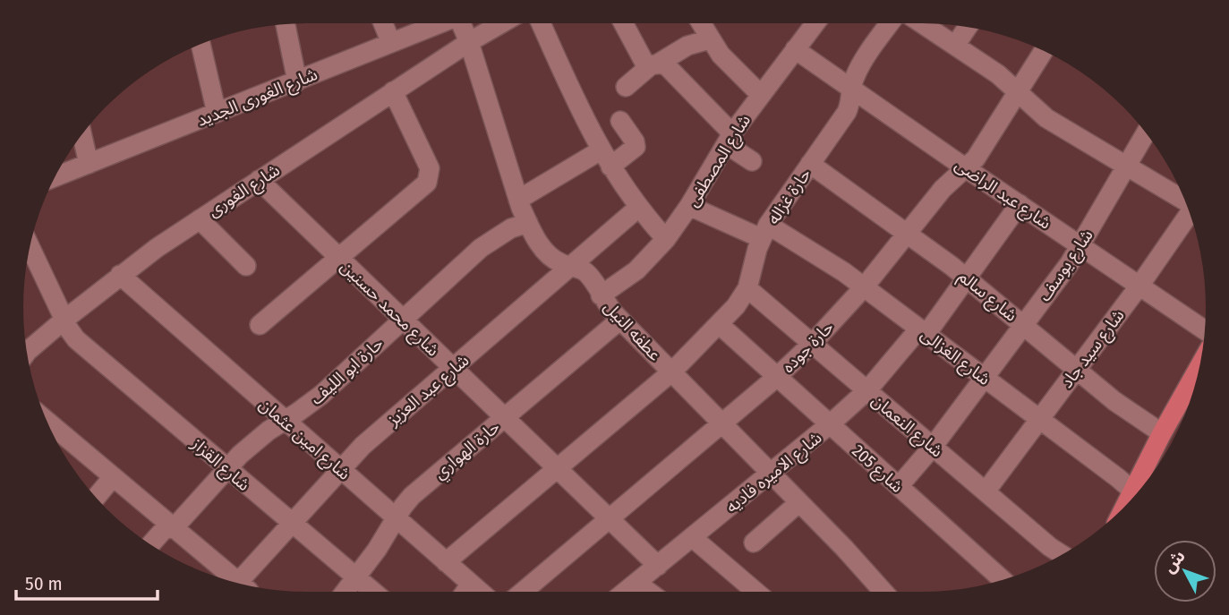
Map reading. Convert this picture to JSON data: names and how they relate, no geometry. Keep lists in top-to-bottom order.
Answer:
{
  "streets": {
    "street": [
      "شارع الغورى الجديد",
      "شارع المصطفى",
      "شارع الغورى",
      "شارع عبد الراضى",
      "حارة غزاله",
      "شارع يوسف",
      "شارع سالم",
      "شارع محمد حسنين",
      "عطفه النيل",
      "حارة جوده",
      "شارع سيد جاد",
      "شارع الغزالى",
      "حارة ابو الليف",
      "شارع عبد العزيز",
      "شارع النعمان",
      "شارع امين عثمان",
      "حارة الهواري",
      "شارع القزاز",
      "شارع 205",
      "شارع الاميره فاديه"
    ]
  },
  "crossings": [
    ["شارع المصطفى", "شارع عبد الراضى"],
    ["شارع المصطفى", "عطفه النيل"],
    ["شارع المصطفى", "شارع الغزالى"],
    ["شارع الغورى", "شارع محمد حسنين"],
    ["شارع الغورى", "عطفه النيل"],
    ["شارع الغورى", "شارع امين عثمان"],
    ["شارع الغورى", "شارع القزاز"],
    ["شارع عبد الراضى", "حارة غزاله"],
    ["شارع عبد الراضى", "شارع يوسف"],
    ["شارع عبد الراضى", "حارة جوده"],
    ["شارع عبد الراضى", "شارع سيد جاد"],
    ["شارع عبد الراضى", "شارع الاميره فاديه"],
    ["حارة غزاله", "شارع سالم"],
    ["حارة غزاله", "شارع محمد حسنين"],
    ["حارة غزاله", "عطفه النيل"],
    ["حارة غزاله", "شارع الغزالى"],
    ["حارة غزاله", "شارع النعمان"],
    ["حارة غزاله", "شارع امين عثمان"],
    ["حارة غزاله", "شارع 205"],
    ["شارع يوسف", "شارع سالم"],
    ["شارع يوسف", "شارع الغزالى"],
    ["شارع يوسف", "شارع النعمان"],
    ["شارع يوسف", "شارع 205"],
    ["شارع سالم", "حارة جوده"],
    ["شارع سالم", "شارع سيد جاد"],
    ["شارع سالم", "شارع الاميره فاديه"],
    ["شارع محمد حسنين", "حارة جوده"],
    ["شارع محمد حسنين", "حارة ابو الليف"],
    ["شارع محمد حسنين", "شارع عبد العزيز"],
    ["شارع محمد حسنين", "حارة الهواري"],
    ["شارع محمد حسنين", "شارع الاميره فاديه"],
    ["عطفه النيل", "حارة جوده"],
    ["عطفه النيل", "حارة ابو الليف"],
    ["عطفه النيل", "شارع عبد العزيز"],
    ["عطفه النيل", "حارة الهواري"],
    ["عطفه النيل", "شارع الاميره فاديه"],
    ["حارة جوده", "شارع الغزالى"],
    ["حارة جوده", "شارع النعمان"],
    ["حارة جوده", "شارع 205"],
    ["شارع سيد جاد", "شارع الغزالى"],
    ["شارع سيد جاد", "شارع النعمان"],
    ["شارع الغزالى", "شارع الاميره فاديه"],
    ["حارة ابو الليف", "شارع امين عثمان"],
    ["حارة ابو الليف", "شارع القزاز"],
    ["شارع عبد العزيز", "شارع امين عثمان"],
    ["شارع عبد العزيز", "شارع القزاز"],
    ["شارع النعمان", "شارع الاميره فاديه"],
    ["شارع امين عثمان", "حارة الهواري"],
    ["حارة الهواري", "شارع القزاز"],
    ["شارع 205", "شارع الاميره فاديه"]
  ],
  "scale_bar": "50 m",
  "north": "top left"
}
